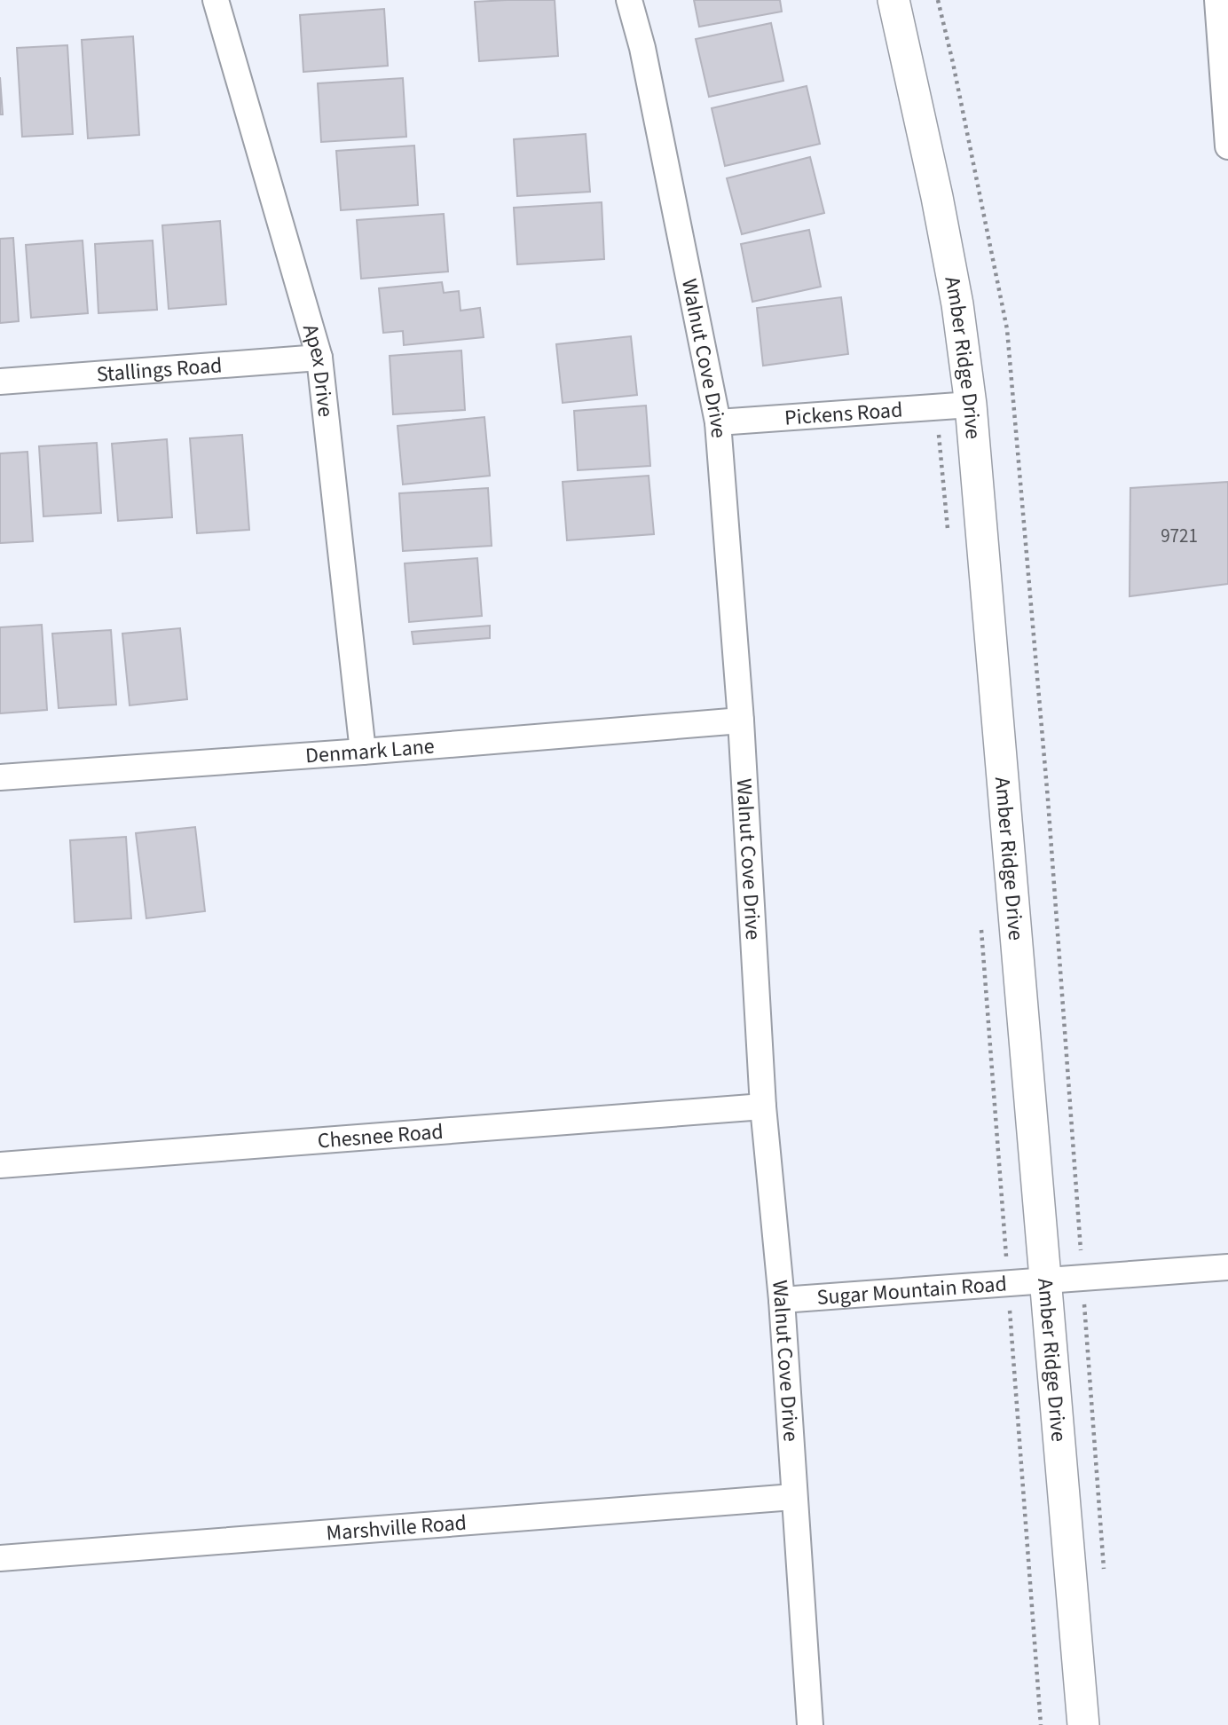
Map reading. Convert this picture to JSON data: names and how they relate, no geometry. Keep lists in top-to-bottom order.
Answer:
{
  "streets": {
    "street": [
      "Walnut Cove Drive",
      "Amber Ridge Drive",
      "Stallings Road",
      "Apex Drive",
      "Pickens Road",
      "Denmark Lane",
      "Chesnee Road",
      "Sugar Mountain Road",
      "Marshville Road"
    ]
  },
  "crossings": [
    ["Walnut Cove Drive", "Pickens Road"],
    ["Walnut Cove Drive", "Denmark Lane"],
    ["Walnut Cove Drive", "Chesnee Road"],
    ["Walnut Cove Drive", "Sugar Mountain Road"],
    ["Walnut Cove Drive", "Marshville Road"],
    ["Amber Ridge Drive", "Pickens Road"],
    ["Amber Ridge Drive", "Sugar Mountain Road"],
    ["Stallings Road", "Apex Drive"],
    ["Apex Drive", "Denmark Lane"]
  ],
  "house_numbers": ["9721"]
}
